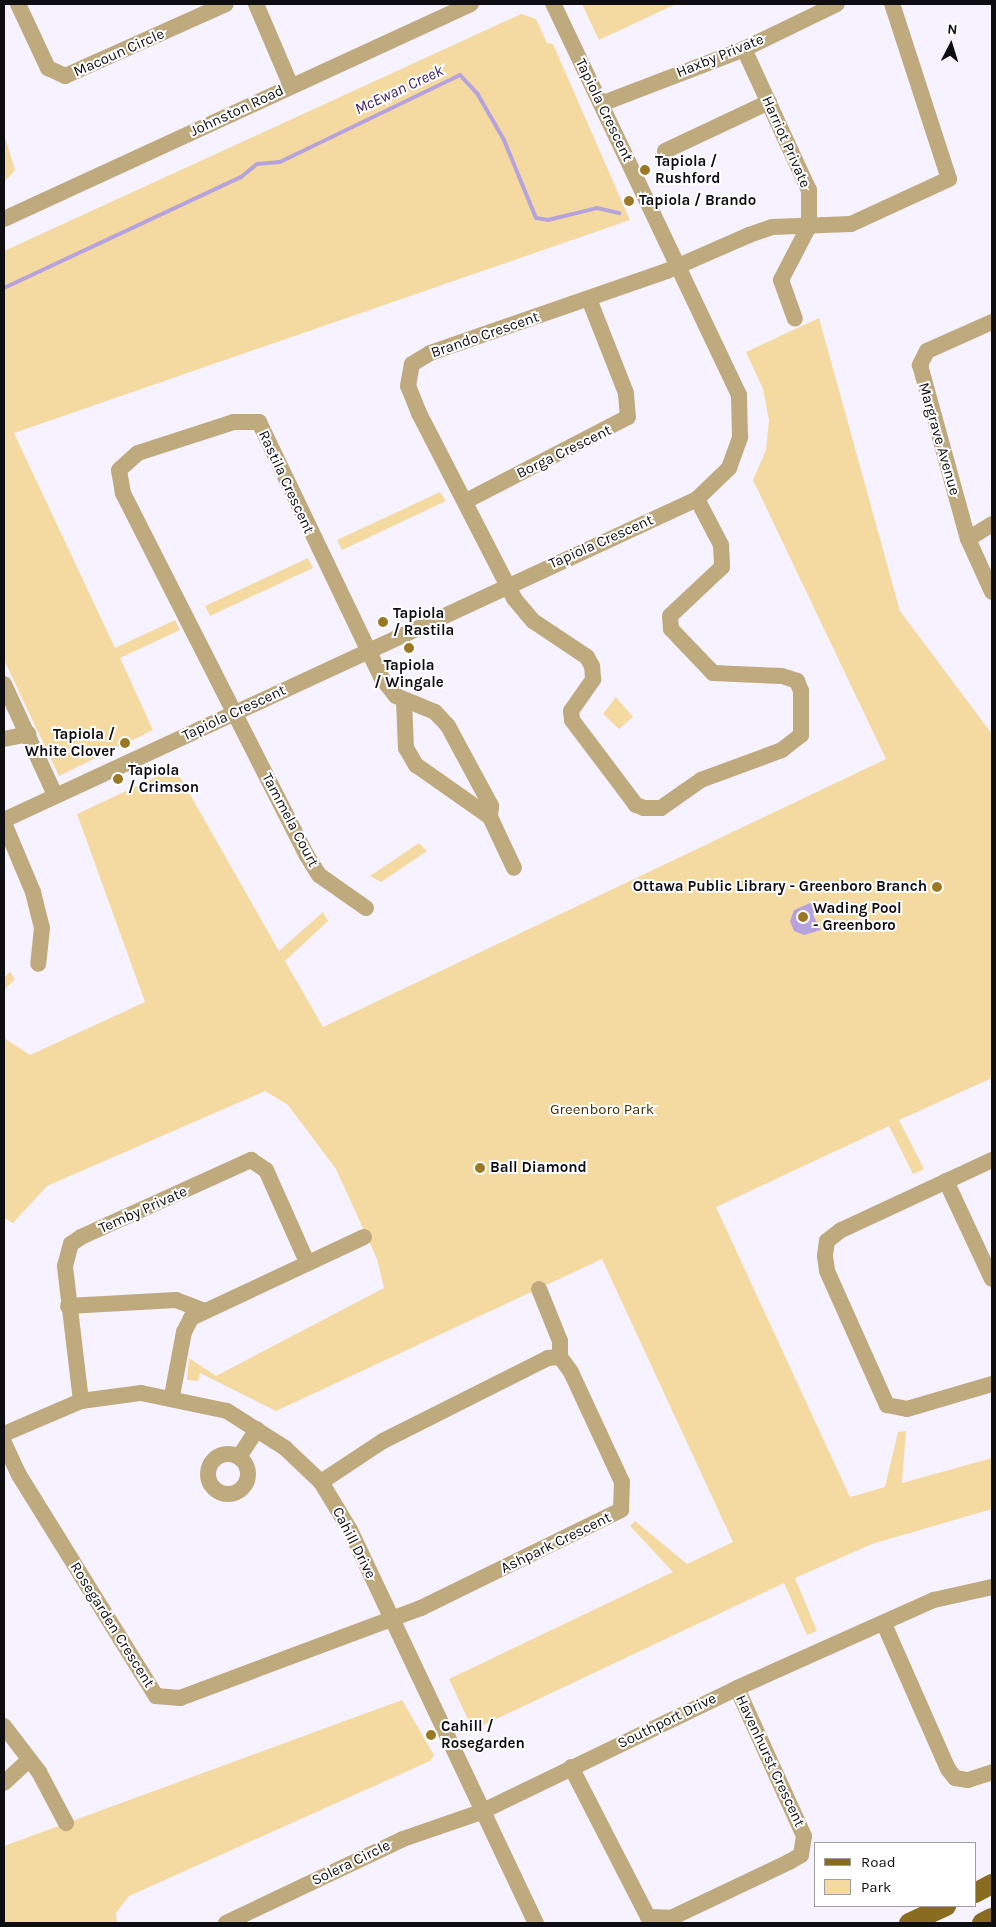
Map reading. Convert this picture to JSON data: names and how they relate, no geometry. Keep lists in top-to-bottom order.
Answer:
{
  "streets": {
    "street": [
      "Macoun Circle",
      "Haxby Private",
      "Tapiola Crescent",
      "Johnston Road",
      "Harriot Private",
      "Brando Crescent",
      "Margrave Avenue",
      "Borga Crescent",
      "Rastila Crescent",
      "Tammela Court",
      "Temby Private",
      "Cahill Drive",
      "Ashpark Crescent",
      "Rosegarden Crescent",
      "Southport Drive",
      "Havenhurst Crescent",
      "Solera Circle"
    ]
  },
  "crossings": [
    ["Haxby Private", "Tapiola Crescent"],
    ["Haxby Private", "Harriot Private"],
    ["Tapiola Crescent", "Brando Crescent"],
    ["Tapiola Crescent", "Rastila Crescent"],
    ["Tapiola Crescent", "Tammela Court"],
    ["Harriot Private", "Brando Crescent"],
    ["Brando Crescent", "Borga Crescent"],
    ["Rastila Crescent", "Tammela Court"],
    ["Temby Private", "Cahill Drive"],
    ["Cahill Drive", "Ashpark Crescent"],
    ["Cahill Drive", "Rosegarden Crescent"],
    ["Cahill Drive", "Southport Drive"],
    ["Cahill Drive", "Solera Circle"],
    ["Ashpark Crescent", "Rosegarden Crescent"],
    ["Southport Drive", "Havenhurst Crescent"],
    ["Southport Drive", "Solera Circle"]
  ],
  "water": ["McEwan Creek"],
  "parks": ["Greenboro Park"],
  "places": [
    "Tapiola / Rushford",
    "Tapiola / Brando",
    "Tapiola / Rastila",
    "Tapiola / Wingale",
    "Tapiola / White Clover",
    "Tapiola / Crimson",
    "Ottawa Public Library - Greenboro Branch",
    "Wading Pool - Greenboro",
    "Ball Diamond",
    "Cahill / Rosegarden"
  ],
  "legend": ["Road", "Park"],
  "north": "top"
}
